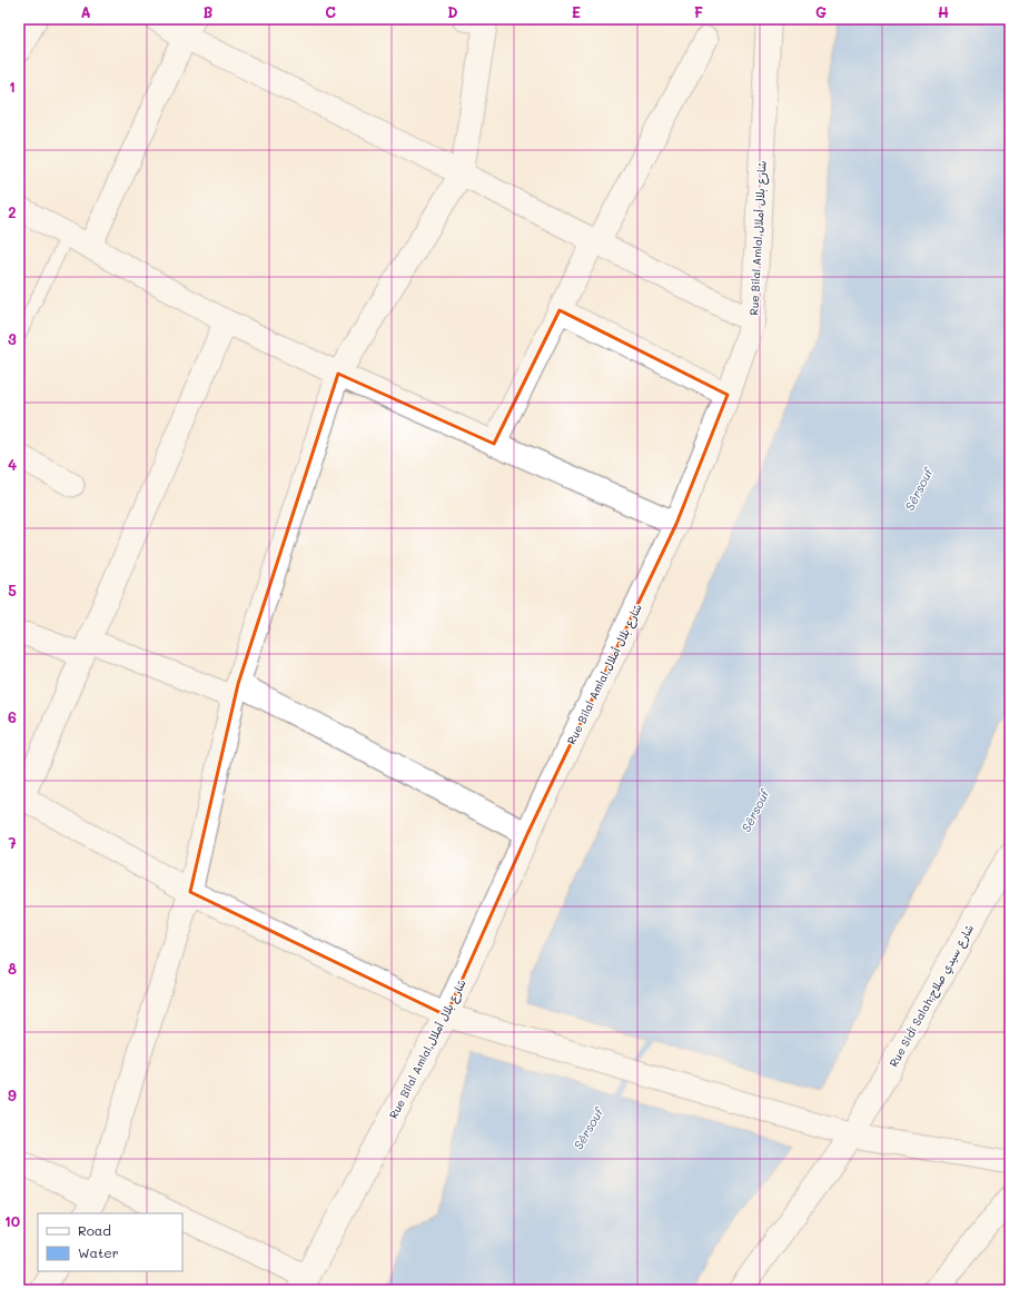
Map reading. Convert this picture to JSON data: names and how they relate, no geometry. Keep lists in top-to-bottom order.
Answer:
{
  "streets": {
    "main road": ["Rue Bilal Amlal,شارع بلال أملال"],
    "street": ["Rue Sidi Salah;شارع سيدي صلاح"]
  },
  "water": ["Sêrsouf"],
  "legend": ["Road", "Water"],
  "grid": {
    "columns": [
      "A",
      "B",
      "C",
      "D",
      "E",
      "F",
      "G",
      "H"
    ],
    "rows": [
      "1",
      "2",
      "3",
      "4",
      "5",
      "6",
      "7",
      "8",
      "9",
      "10"
    ]
  }
}
